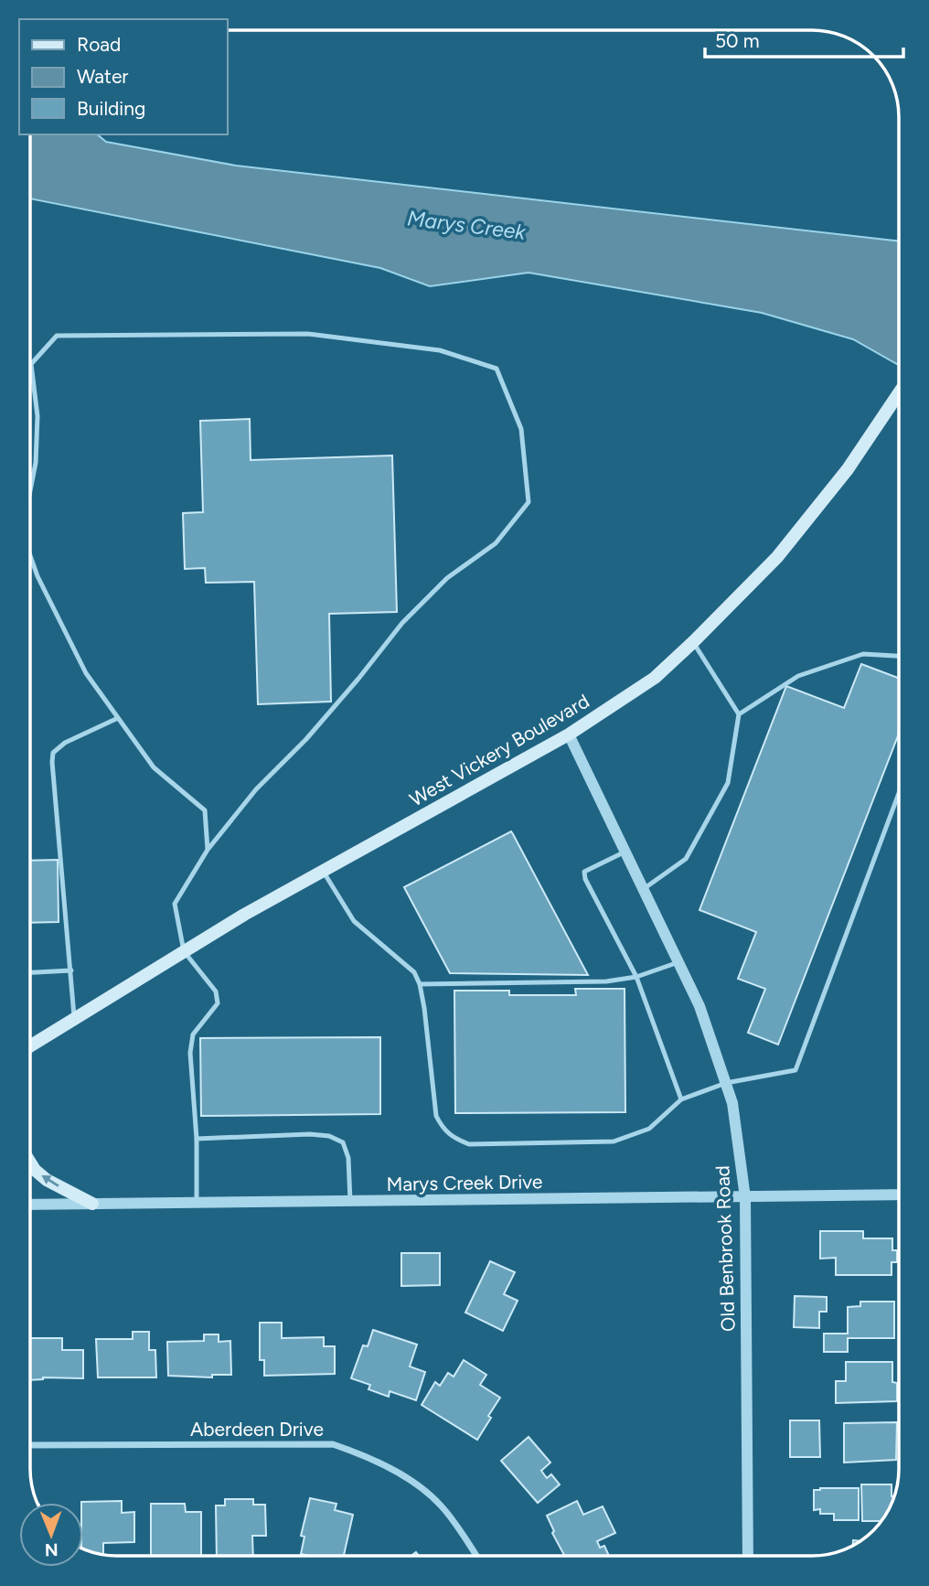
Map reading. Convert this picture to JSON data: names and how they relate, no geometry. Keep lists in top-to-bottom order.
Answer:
{
  "streets": {
    "main road": ["West Vickery Boulevard"],
    "street": ["Marys Creek Drive", "Old Benbrook Road", "Aberdeen Drive"]
  },
  "crossings": [
    ["West Vickery Boulevard", "Old Benbrook Road"],
    ["Marys Creek Drive", "Old Benbrook Road"]
  ],
  "water": ["Marys Creek"],
  "legend": ["Road", "Water", "Building"],
  "scale_bar": "50 m",
  "north": "bottom"
}
